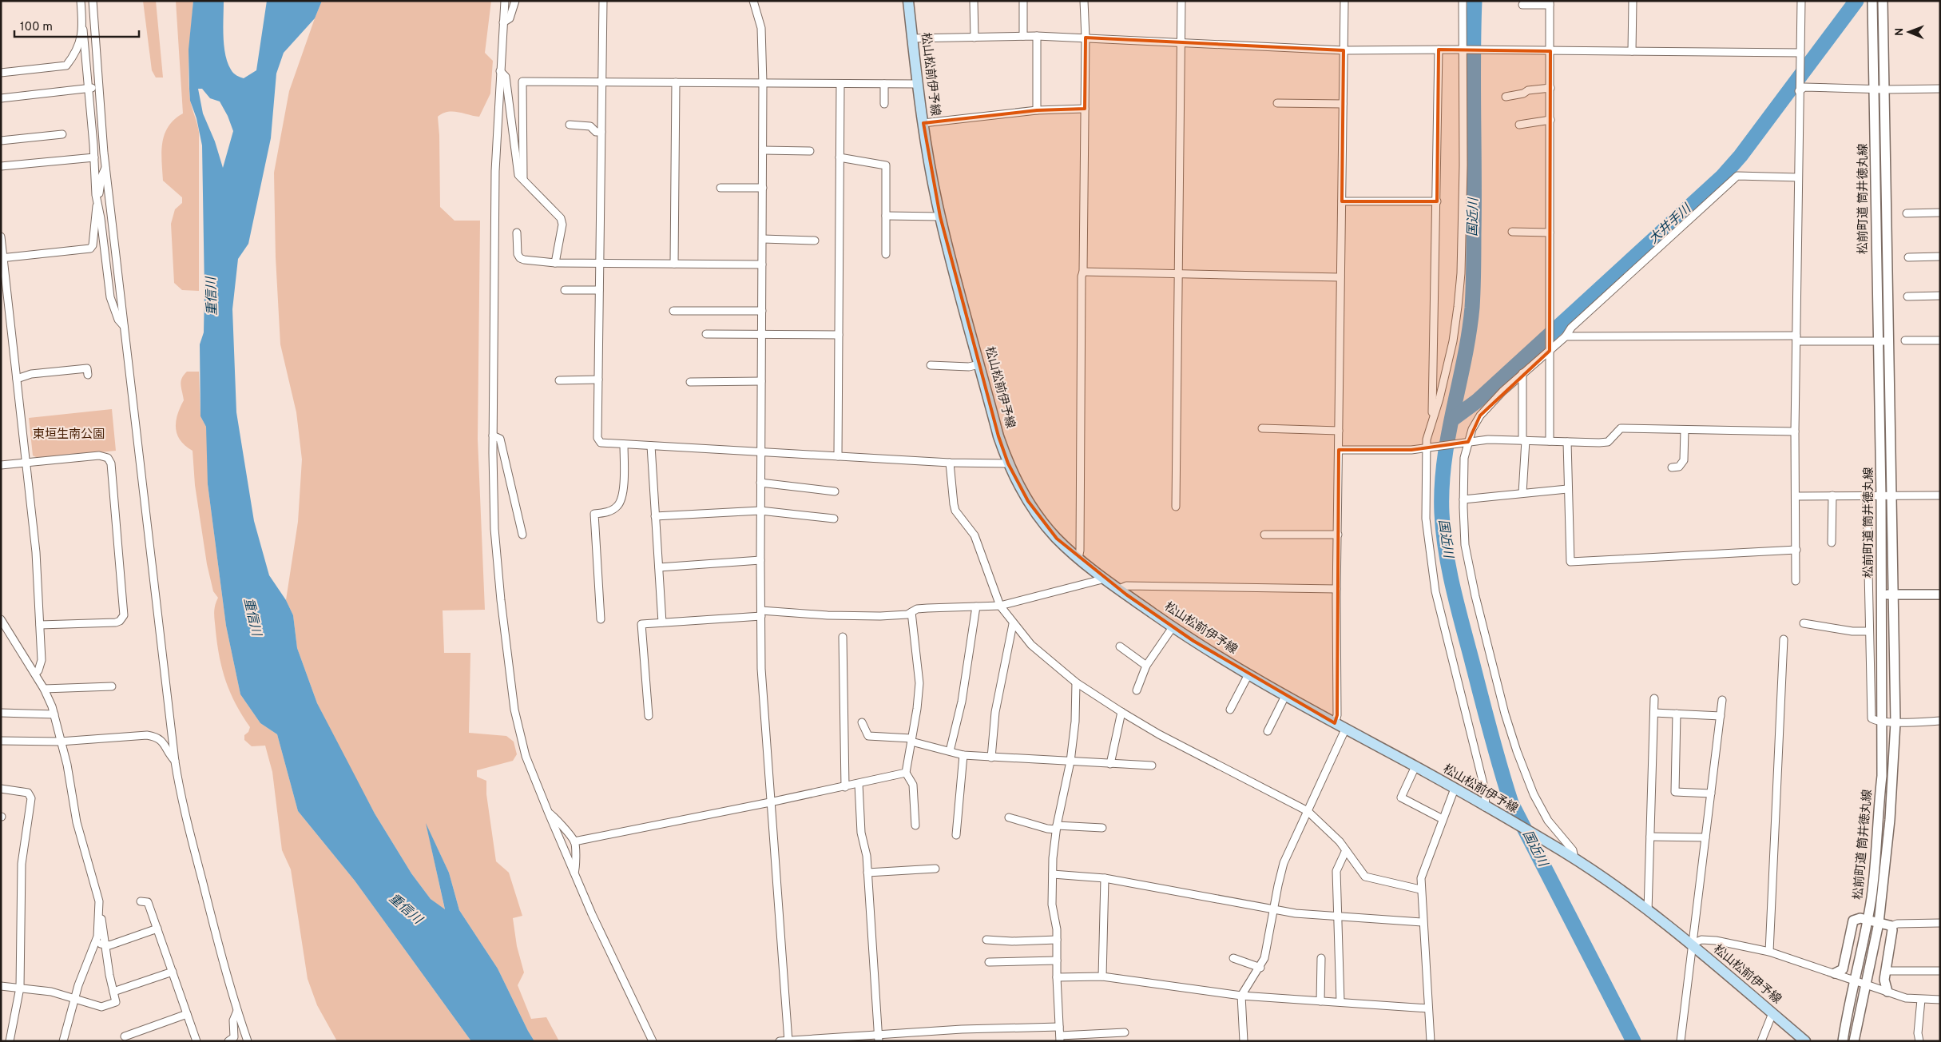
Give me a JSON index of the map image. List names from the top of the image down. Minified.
{"streets":{"main road":["松山松前伊予線"],"street":["松前町道 筒井徳丸線"]},"water":["国近川","大井手川","重信川"],"parks":["東垣生南公園"],"scale_bar":"100 m","north":"left"}
